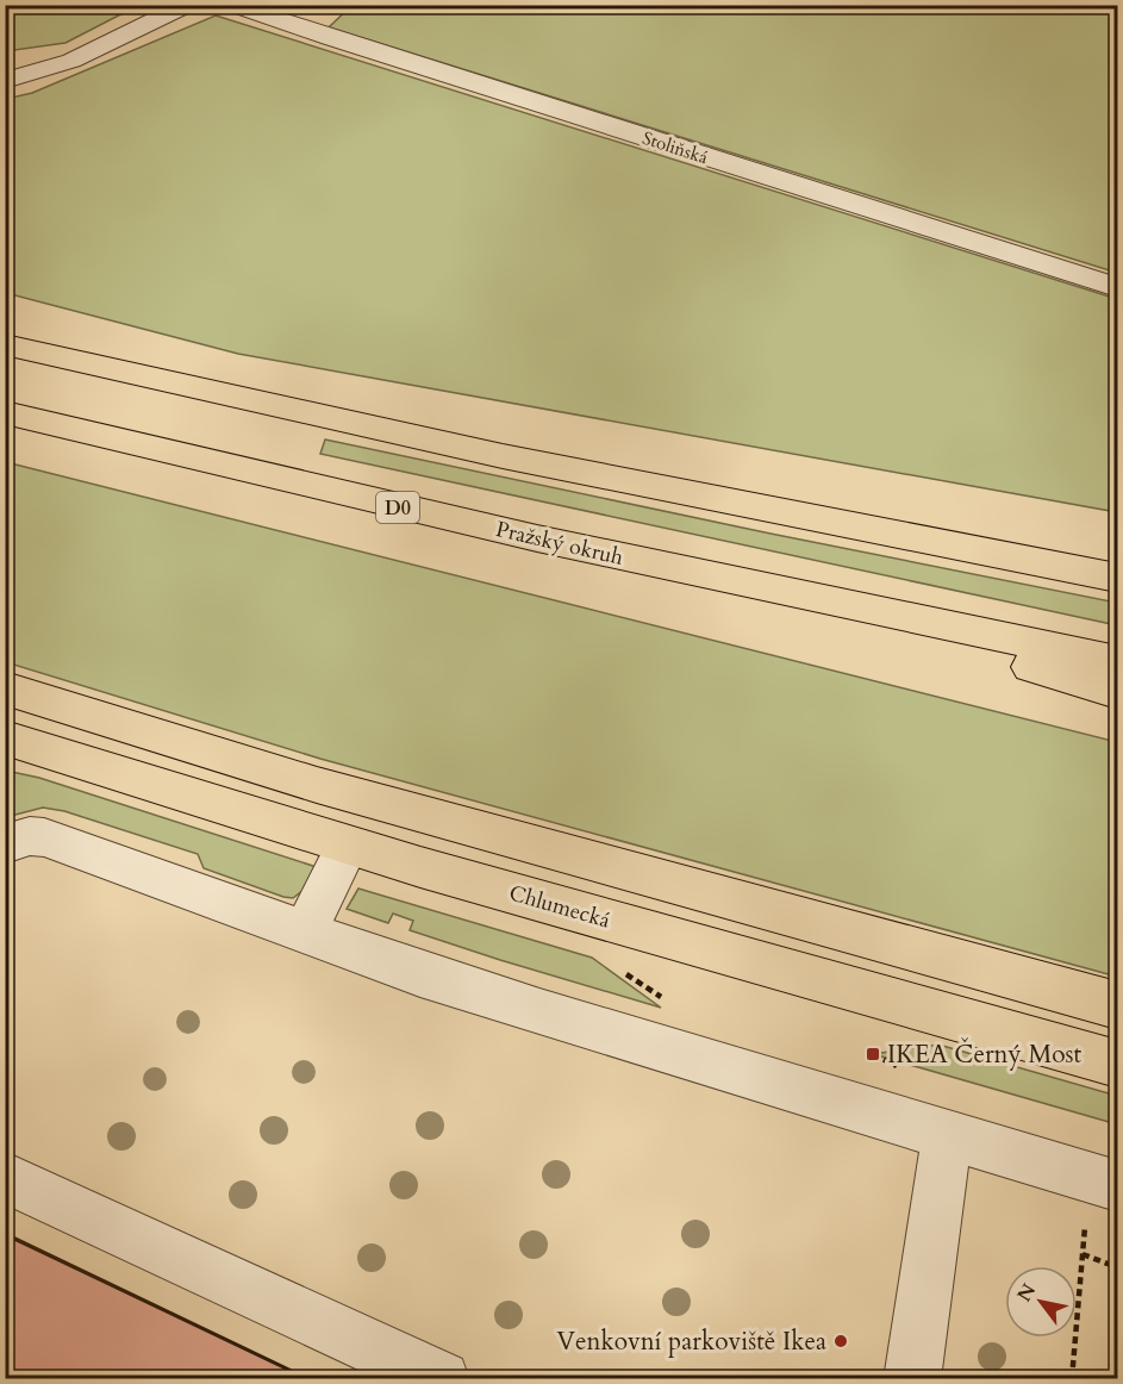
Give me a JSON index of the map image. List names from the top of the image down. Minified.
{"streets":{"main road":["D0","Pražský okruh","Chlumecká"],"street":["Stoliňská"]},"places":{"transit":["IKEA Černý Most"],"other":["Venkovní parkoviště Ikea"]},"north":"top left"}
